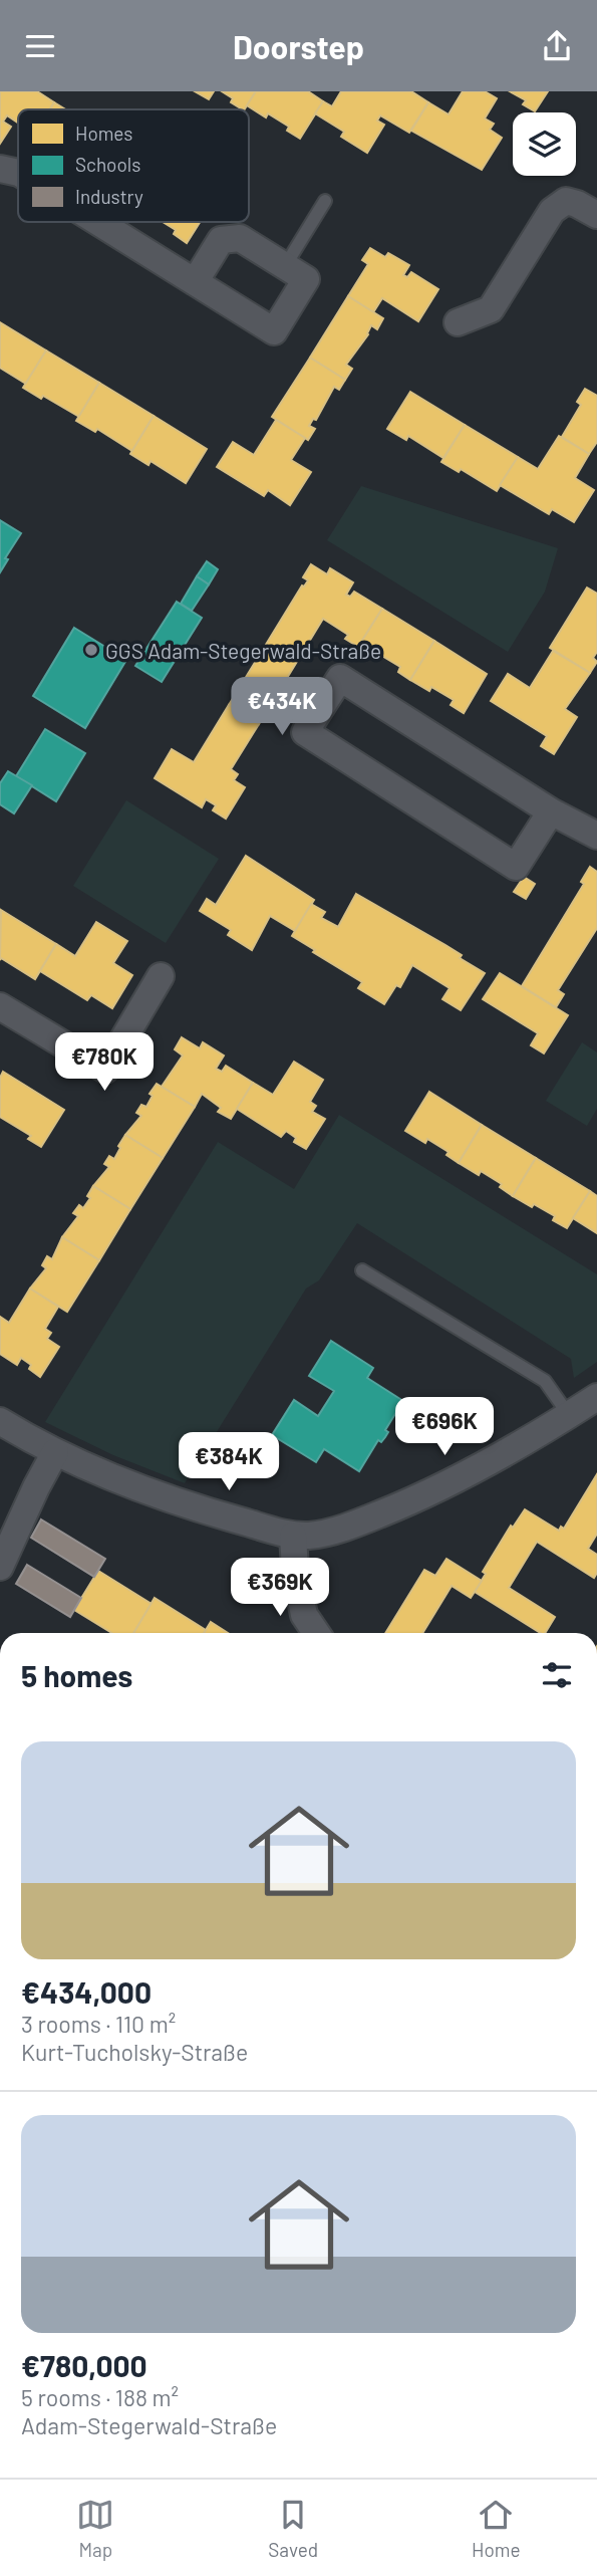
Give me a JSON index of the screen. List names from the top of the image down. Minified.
{"places":["GGS Adam-Stegerwald-Straße"],"legend":["Homes","Schools","Industry"],"page":{"header":"Doorstep","price":["€434K","€780K","€696K","€384K","€369K"],"heading":"5 homes","list":[{"name":"€434,000","note":"3 rooms · 110 m² · Kurt-Tucholsky-Straße"},{"name":"€780,000","note":"5 rooms · 188 m² · Adam-Stegerwald-Straße"}],"tabs":["Map","Saved","Home"]}}
